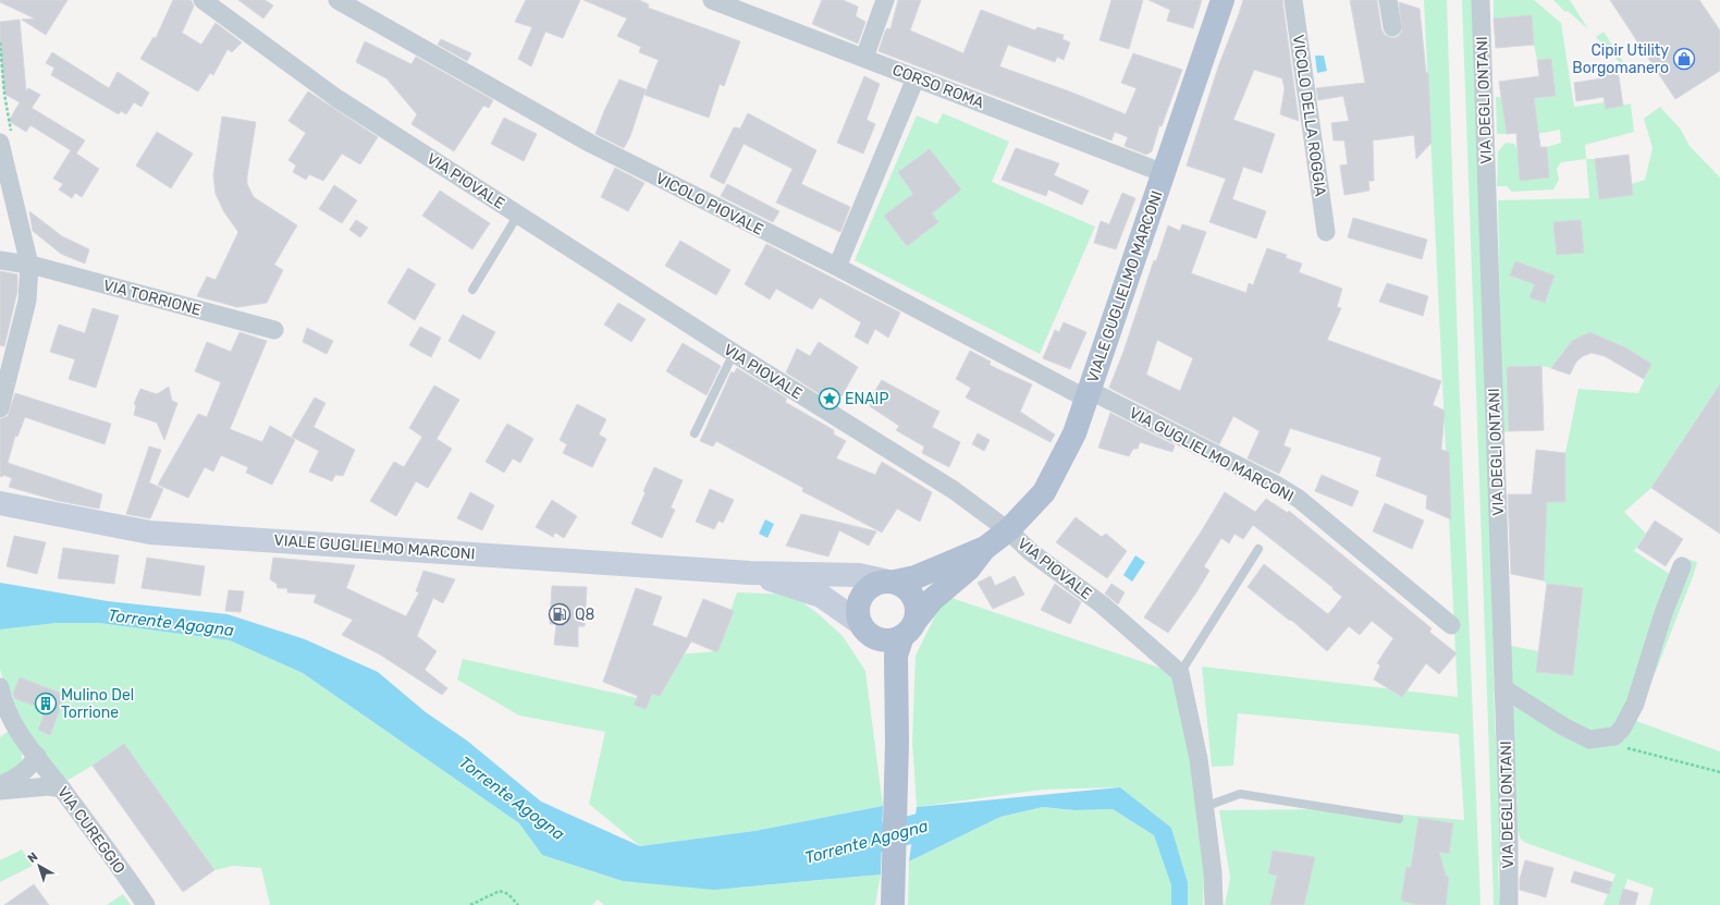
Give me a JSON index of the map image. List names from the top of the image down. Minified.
{"streets":{"main road":["VIALE GUGLIELMO MARCONI"],"street":["CORSO ROMA","VIA DEGLI ONTANI","VICOLO DELLA ROGGIA","VIA PIOVALE","VICOLO PIOVALE","VIA TORRIONE","VIA GUGLIELMO MARCONI","VIA CUREGGIO"]},"crossings":[["CORSO ROMA","VIALE GUGLIELMO MARCONI"],["VIA PIOVALE","VIALE GUGLIELMO MARCONI"],["VICOLO PIOVALE","VIALE GUGLIELMO MARCONI"],["VICOLO PIOVALE","VIA GUGLIELMO MARCONI"],["VIALE GUGLIELMO MARCONI","VIA GUGLIELMO MARCONI"]],"water":["Torrente Agogna"],"places":{"shop":["Cipir Utility Borgomanero"],"place":["ENAIP"],"fuel station":["Q8"],"building":["Mulino Del Torrione"]},"north":"top left"}
